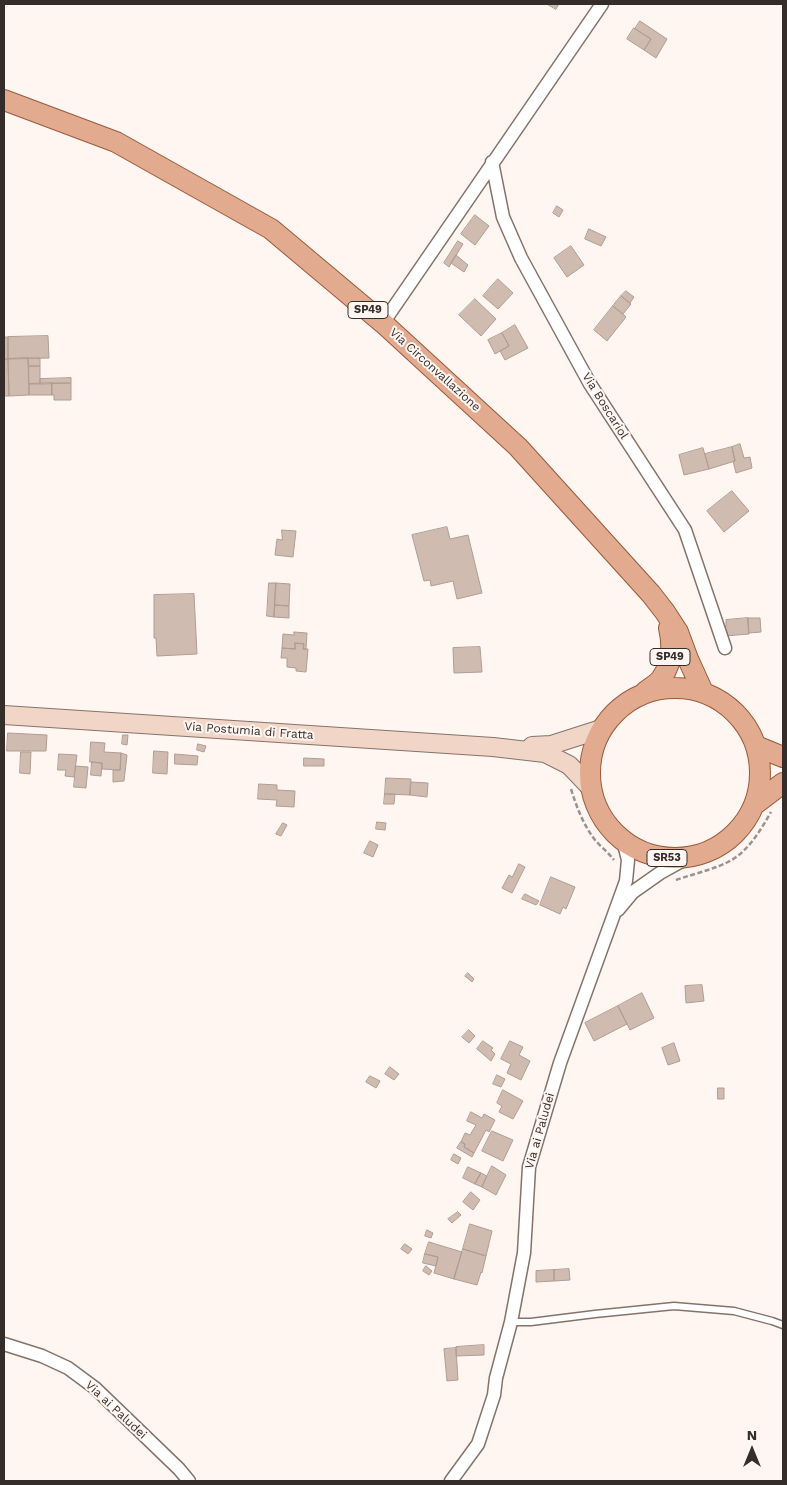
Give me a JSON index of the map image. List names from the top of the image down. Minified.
{"streets":{"main road":["SP49","Via Circonvallazione","Via Postumia di Fratta","SR53"],"street":["Via Boscariol","Via ai Paludei"]},"crossings":[["Via Circonvallazione","Via Postumia di Fratta"],["Via Circonvallazione","SR53"],["Via Circonvallazione","Via ai Paludei"],["Via Postumia di Fratta","SR53"],["Via Postumia di Fratta","Via ai Paludei"],["SR53","Via ai Paludei"]],"north":"top"}
